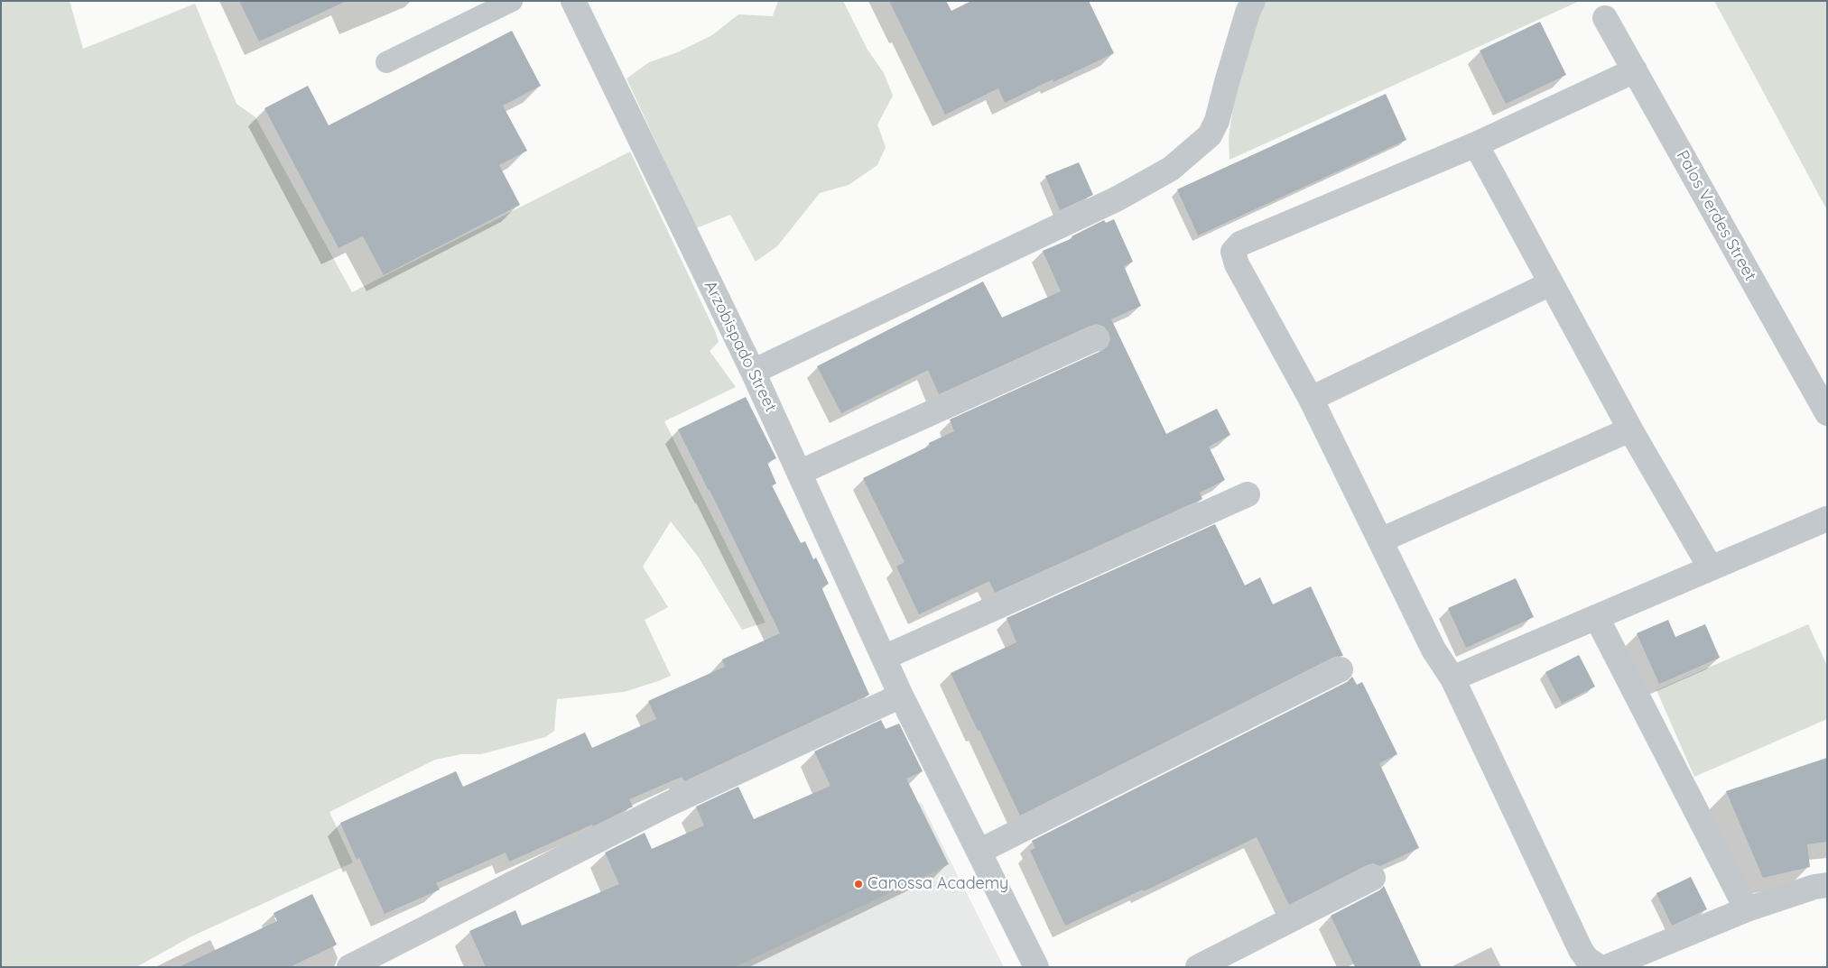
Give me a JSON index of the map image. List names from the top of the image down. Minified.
{"streets":{"street":["Palos Verdes Street","Arzobispado Street"]},"places":["Canossa Academy"]}
